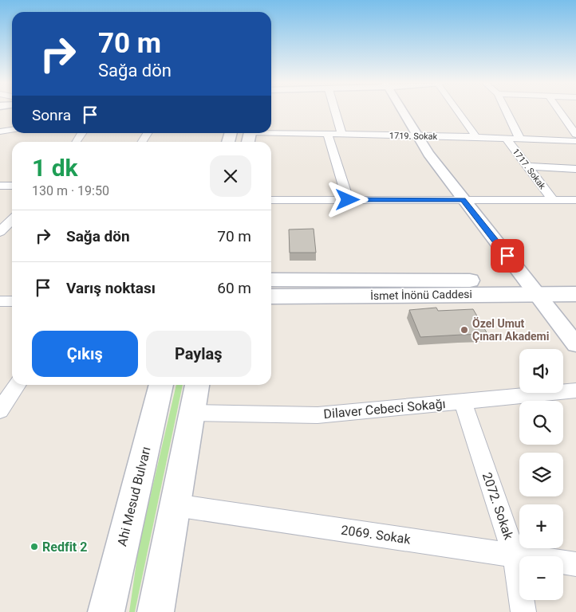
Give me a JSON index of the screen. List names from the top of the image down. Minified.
{"streets":{"main road":["İsmet İnönü Caddesi","Ahi Mesud Bulvarı"],"street":["1719. Sokak","1717. Sokak","Dilaver Cebeci Sokağı","2072. Sokak","2069. Sokak"]},"crossings":[["1719. Sokak","1717. Sokak"],["Dilaver Cebeci Sokağı","2072. Sokak"],["2072. Sokak","2069. Sokak"]],"places":["Özel Umut Çınarı Akademi","Redfit 2"],"page":{"turn":["70 m","Sağa dön"],"then":"Sonra","heading":["1 dk","130 m · 19:50"],"list":[{"name":"Sağa dön","value":"70 m"},{"name":"Varış noktası","value":"60 m"}],"buttons":["Çıkış","Paylaş"],"map_buttons":["+","−"]}}
